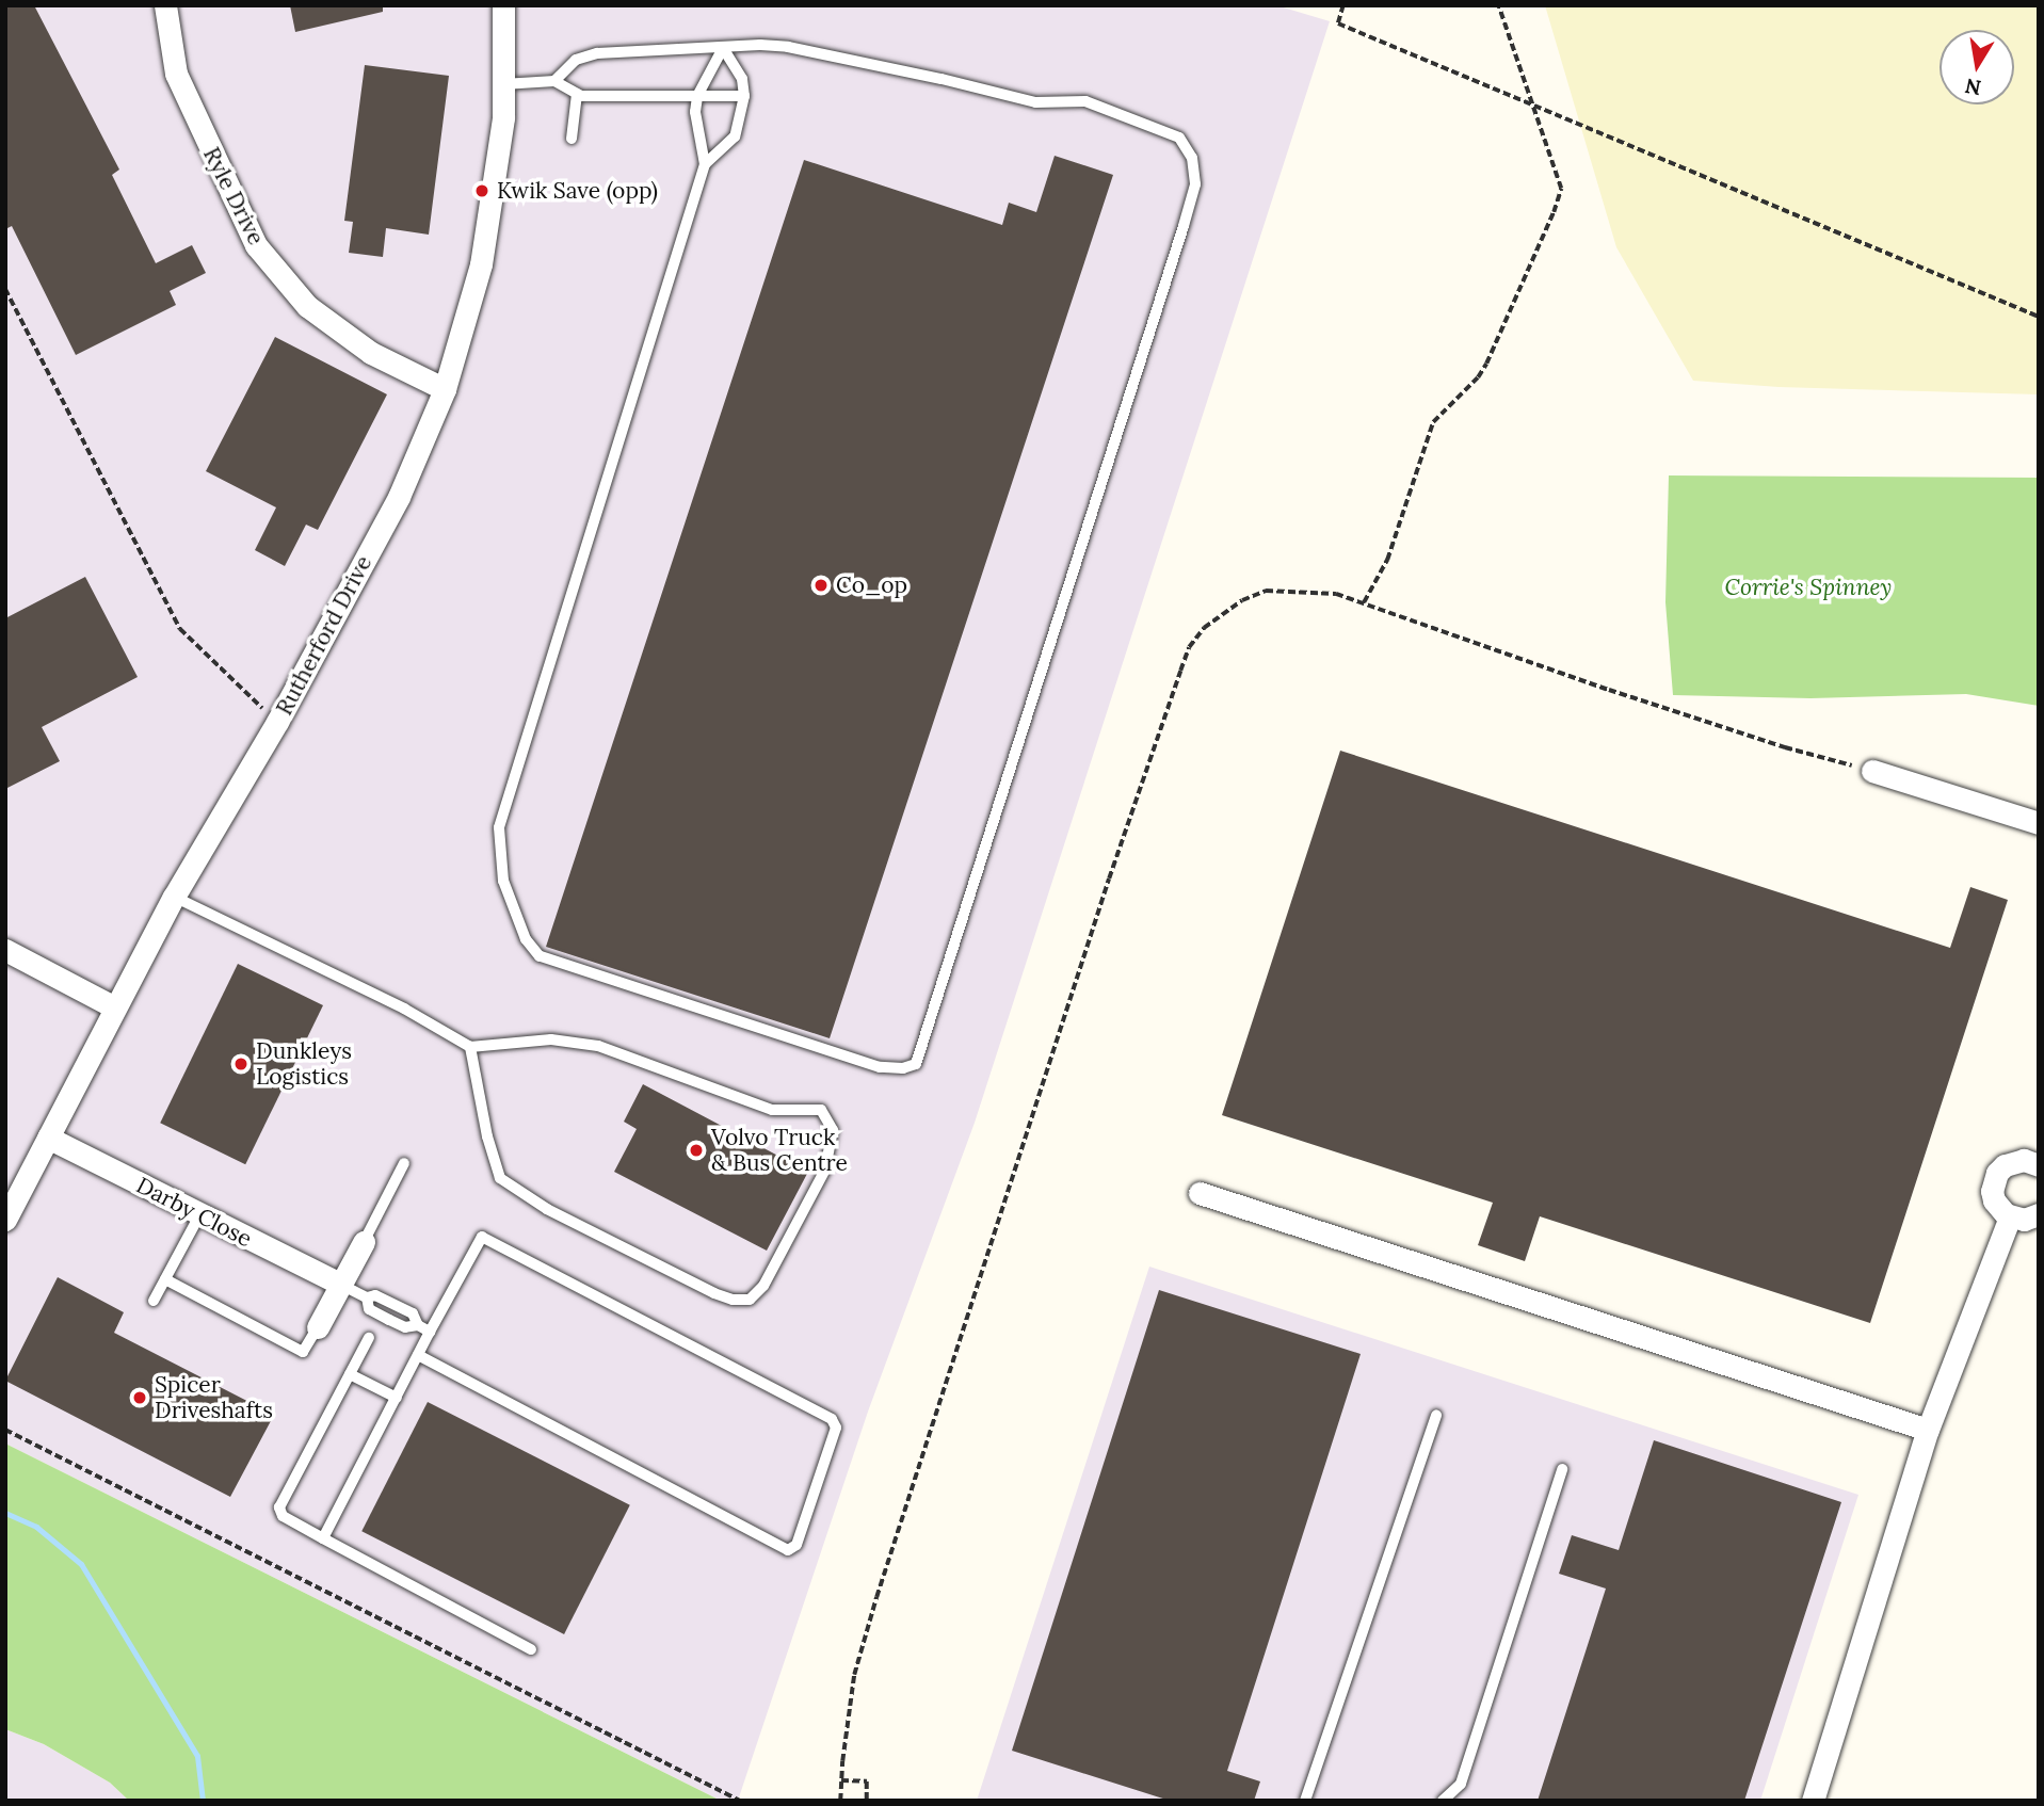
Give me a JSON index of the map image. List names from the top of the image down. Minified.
{"streets":{"street":["Ryle Drive","Rutherford Drive","Darby Close"]},"crossings":[["Ryle Drive","Rutherford Drive"],["Rutherford Drive","Darby Close"]],"parks":["Corrie's Spinney"],"places":["Kwik Save (opp)","Co_op","Dunkleys Logistics","Volvo Truck & Bus Centre","Spicer Driveshafts"],"north":"bottom"}
